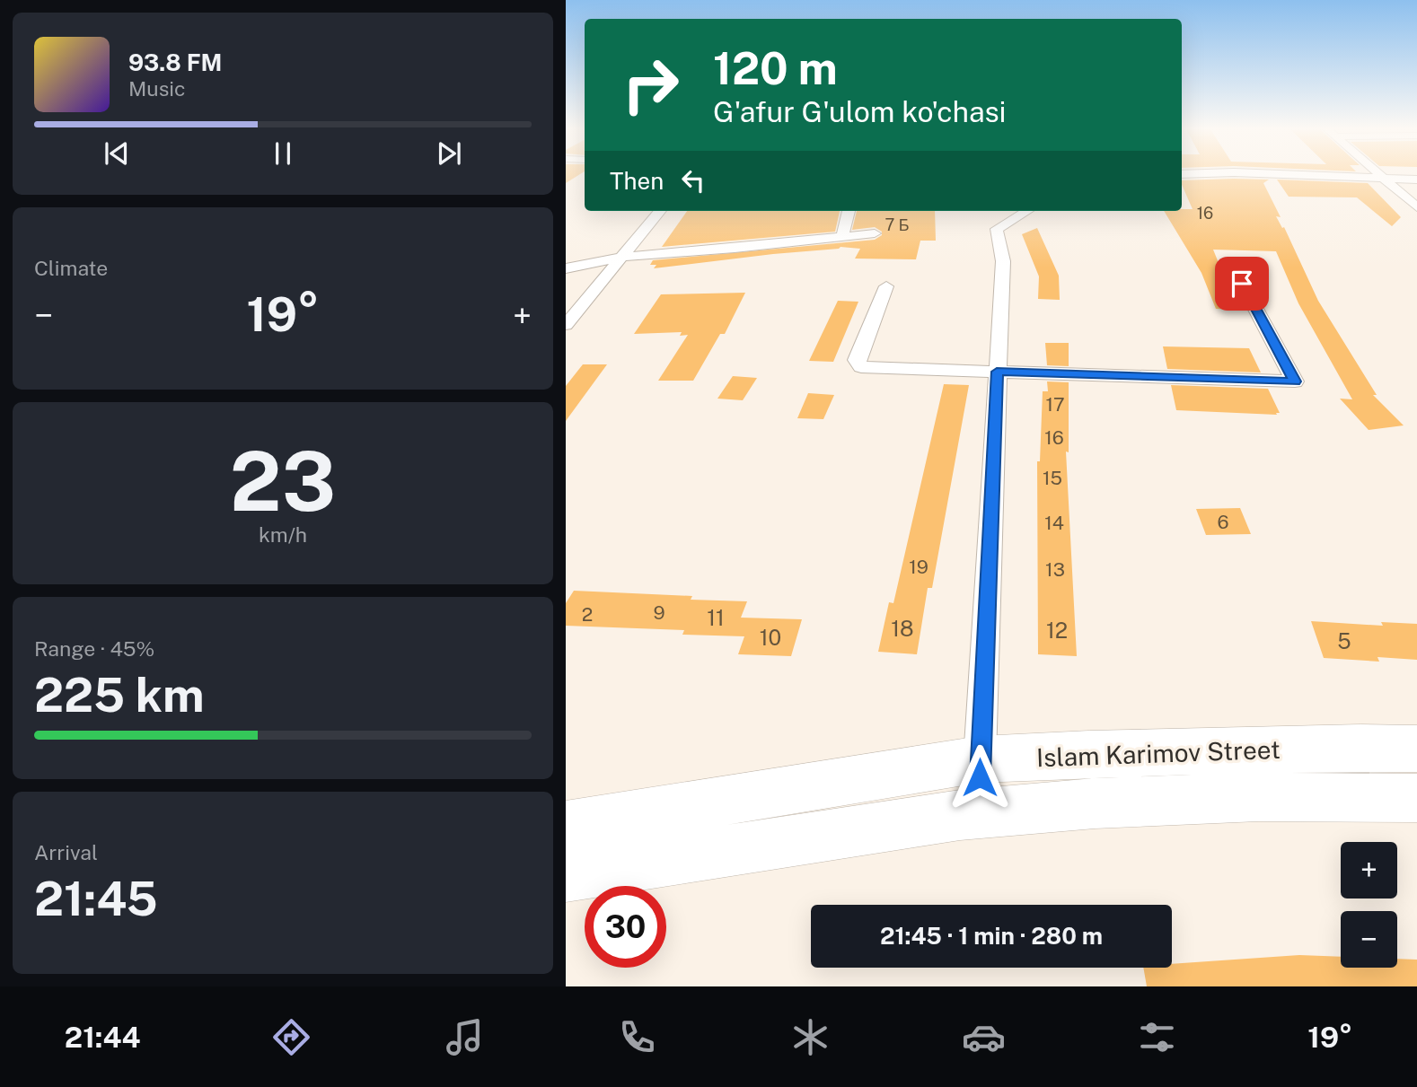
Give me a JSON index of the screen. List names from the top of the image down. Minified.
{"streets":{"main road":["Islam Karimov Street"]},"house_numbers":["16","7 Б","17","16","15","6","14","19","13","9","2","11","18","12","10","5"],"page":{"turn":["120 m","G'afur G'ulom ko'chasi"],"song":["93.8 FM","Music"],"then":"Then","tile":["Climate",["23","km/h"],["Range · 45%","225 km"],["Arrival","21:45"]],"heat":["−","19°","+"],"map_buttons":["+","−"],"limit":"30","trip":"21:45 · 1 min · 280 m","tabs":["21:44","19°"]}}
